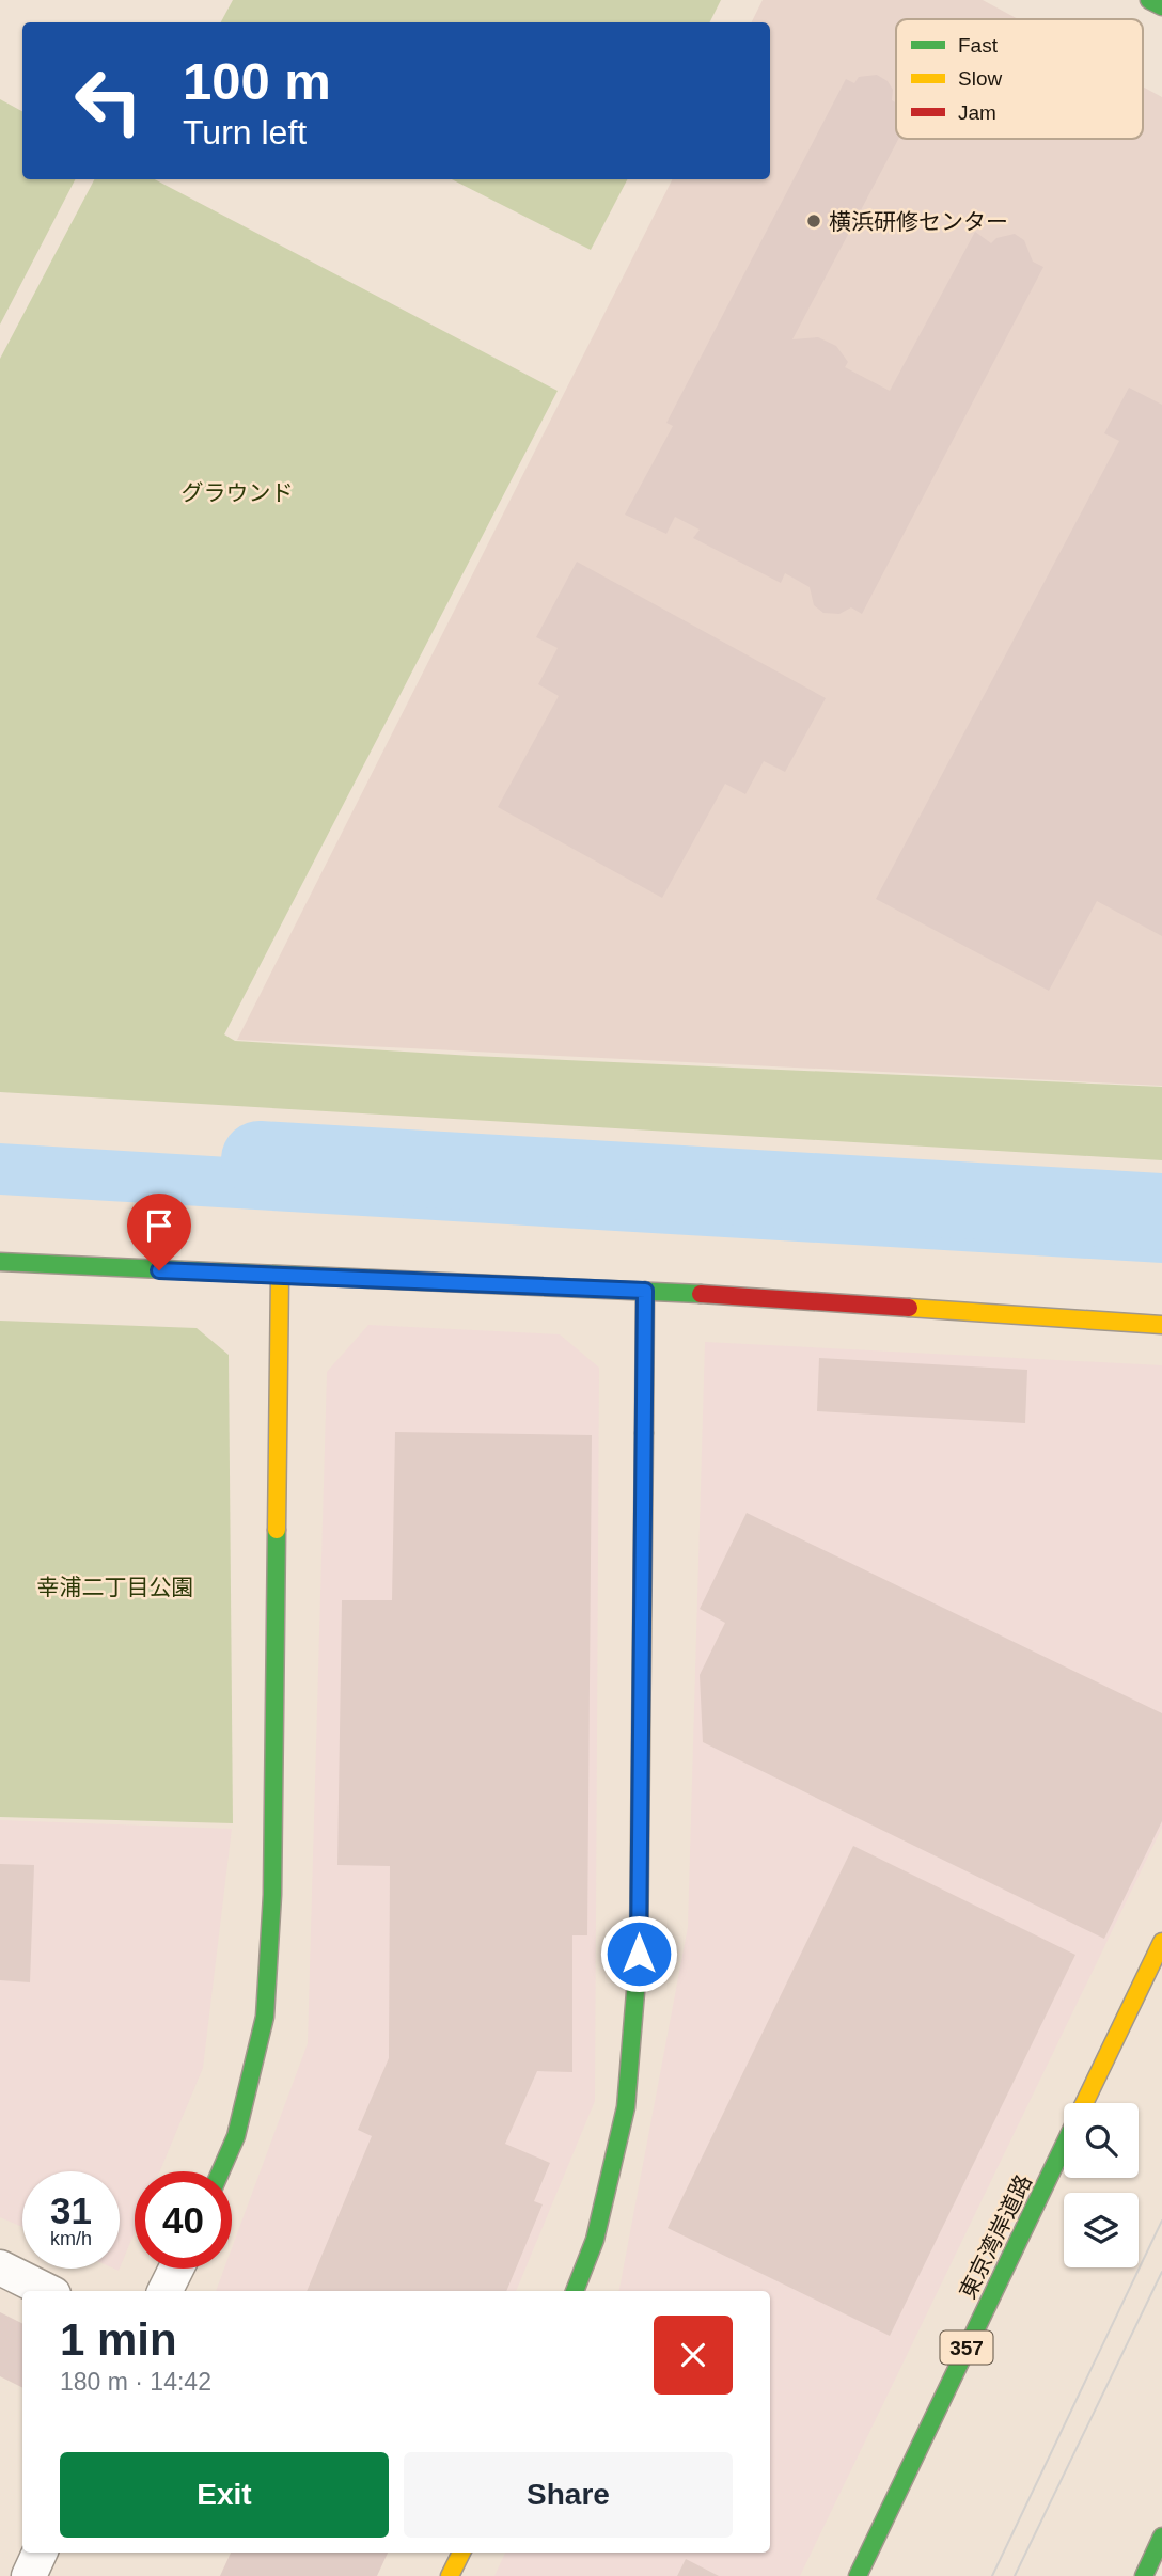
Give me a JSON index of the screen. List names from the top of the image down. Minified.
{"streets":{"main road":["東京湾岸道路","357"]},"crossings":[["東京湾岸道路","357"]],"parks":["グラウンド","幸浦二丁目公園"],"places":["横浜研修センター"],"legend":["Fast","Slow","Jam"],"page":{"turn":["100 m","Turn left"],"speed":"31 km/h","limit":"40","heading":["1 min","180 m · 14:42"],"buttons":["Exit","Share"]}}
